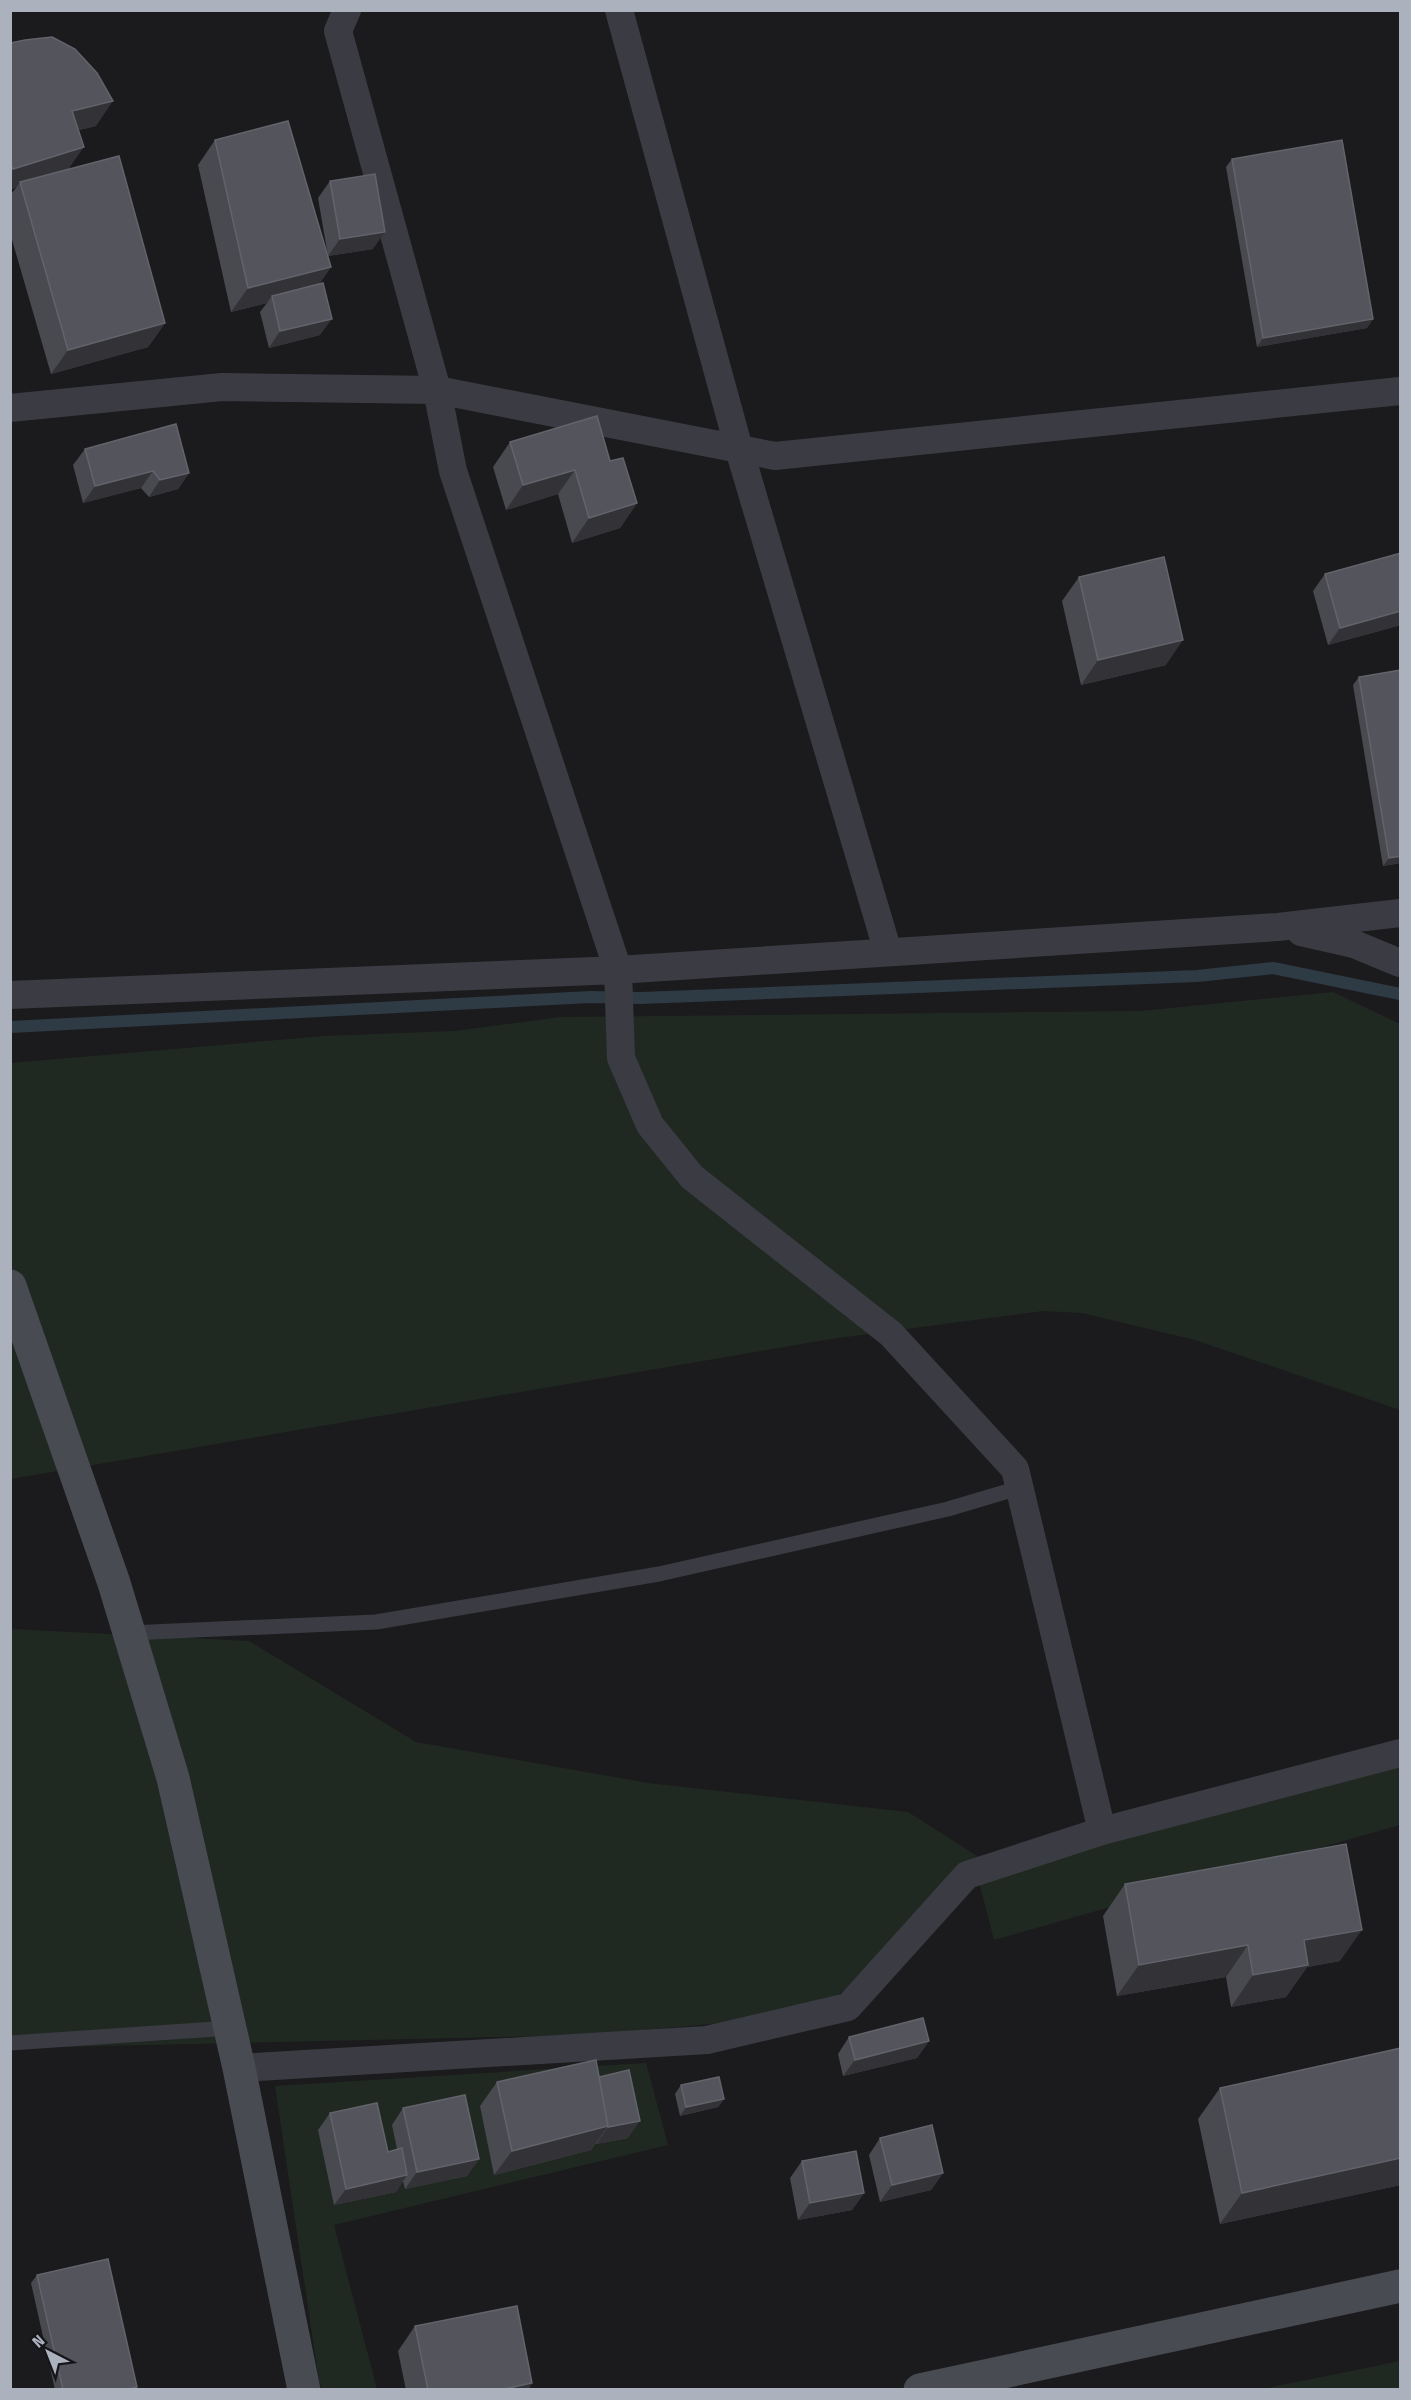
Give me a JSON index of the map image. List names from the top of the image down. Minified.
{"north":"top left"}
